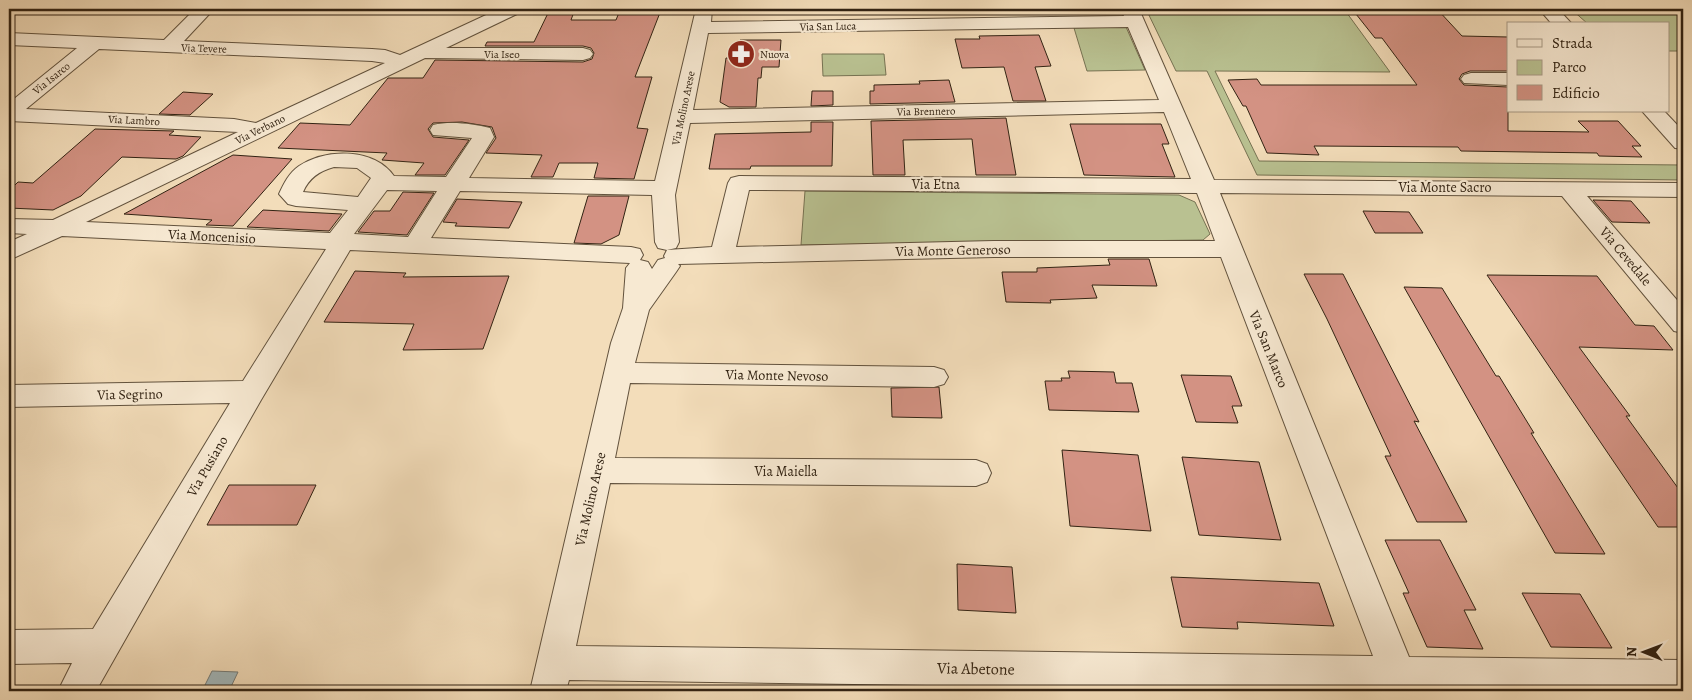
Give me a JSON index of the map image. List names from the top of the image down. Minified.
{"streets":{"street":["Via San Luca","Via Tevere","Via Iseo","Via Isarco","Via Molino Arese","Via Brennero","Via Lambro","Via Verbano","Via Etna","Via Monte Sacro","Via Moncenisio","Via Monte Generoso","Via Cevedale","Via San Marco","Via Monte Nevoso","Via Segrino","Via Pusiano","Via Maiella","Via Abetone"]},"crossings":[["Via San Luca","Via Molino Arese"],["Via San Luca","Via San Marco"],["Via Tevere","Via Iseo"],["Via Tevere","Via Isarco"],["Via Tevere","Via Verbano"],["Via Iseo","Via Verbano"],["Via Isarco","Via Lambro"],["Via Molino Arese","Via Brennero"],["Via Molino Arese","Via Moncenisio"],["Via Molino Arese","Via Monte Generoso"],["Via Molino Arese","Via Monte Nevoso"],["Via Molino Arese","Via Maiella"],["Via Molino Arese","Via Abetone"],["Via Brennero","Via San Marco"],["Via Lambro","Via Verbano"],["Via Verbano","Via Moncenisio"],["Via Etna","Via Monte Sacro"],["Via Etna","Via Monte Generoso"],["Via Etna","Via San Marco"],["Via Monte Sacro","Via Cevedale"],["Via Monte Sacro","Via San Marco"],["Via Moncenisio","Via Monte Generoso"],["Via Moncenisio","Via Pusiano"],["Via Monte Generoso","Via San Marco"],["Via San Marco","Via Abetone"],["Via Segrino","Via Pusiano"]],"places":{"pharmacy":["Nuova"]},"legend":["Strada","Parco","Edificio"],"north":"left"}
